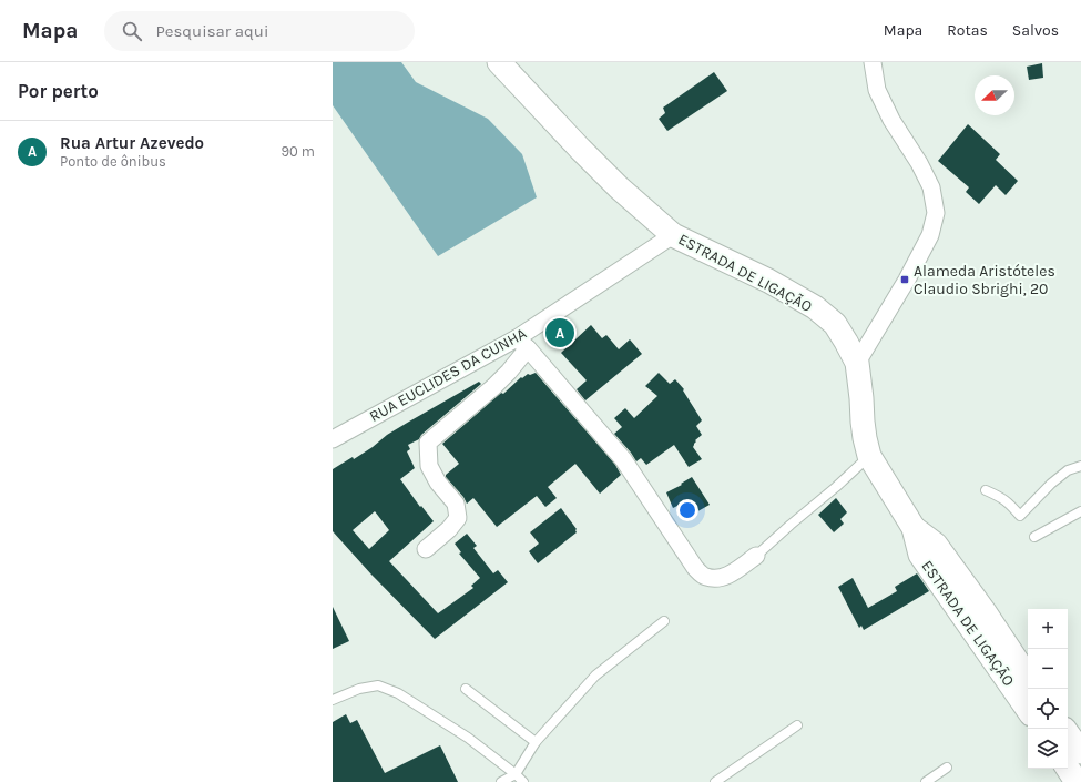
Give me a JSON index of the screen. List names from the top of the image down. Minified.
{"streets":{"main road":["ESTRADA DE LIGAÇÃO"],"street":["RUA EUCLIDES DA CUNHA"]},"crossings":[["ESTRADA DE LIGAÇÃO","RUA EUCLIDES DA CUNHA"]],"places":{"transit":["Alameda Aristóteles Claudio Sbrighi, 20"]},"north":"left","page":{"header":"Mapa","search":"Pesquisar aqui","nav":["Mapa","Rotas","Salvos"],"heading":"Por perto","list":[{"mark":"A","name":"Rua Artur Azevedo","note":"Ponto de ônibus","value":"90 m"}],"pins":"A","map_buttons":["+","−"]}}
